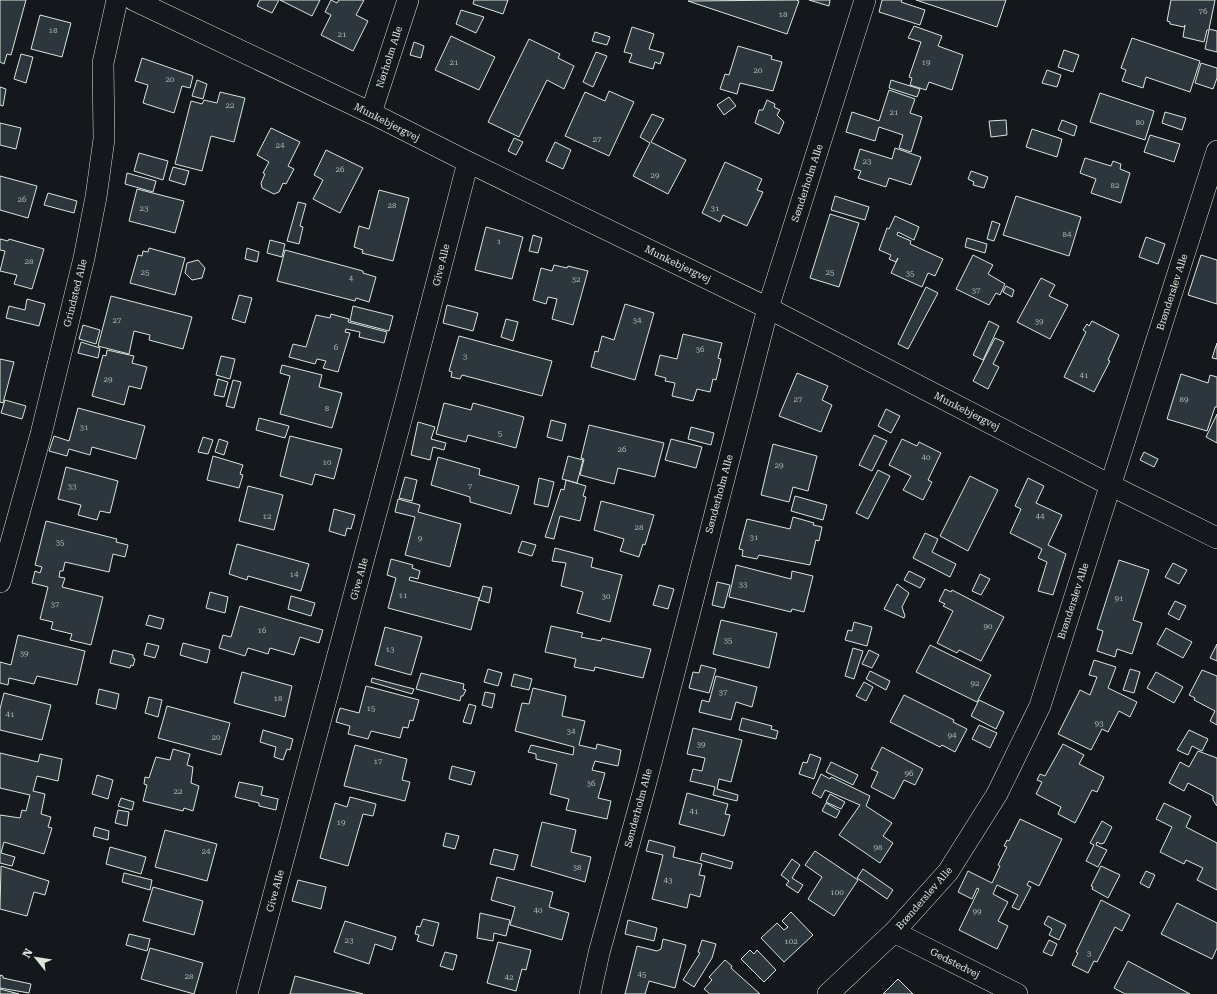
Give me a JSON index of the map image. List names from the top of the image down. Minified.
{"streets":{"street":["Nørholm Alle","Munkebjergvej","Sønderholm Alle","Give Alle","Brønderslev Alle","Grindsted Alle","Gedstedvej"]},"crossings":[["Nørholm Alle","Munkebjergvej"],["Munkebjergvej","Sønderholm Alle"],["Munkebjergvej","Give Alle"],["Munkebjergvej","Brønderslev Alle"],["Brønderslev Alle","Gedstedvej"]],"house_numbers":["76","18","18","21","21","19","20","20","22","21","80","27","24","23","26","29","82","26","28","23","31","84","1","28","25","25","35","4","32","37","27","34","39","6","36","3","41","29","27","89","8","31","5","26","40","10","29","33","7","12","44","28","31","9","35","14","33","11","30","91","37","90","16","35","13","39","92","37","18","15","41","93","34","94","20","39","17","96","36","22","41","19","98","24","38","43","100","40","99","23","102","3","45","28","42"],"north":"top left"}
